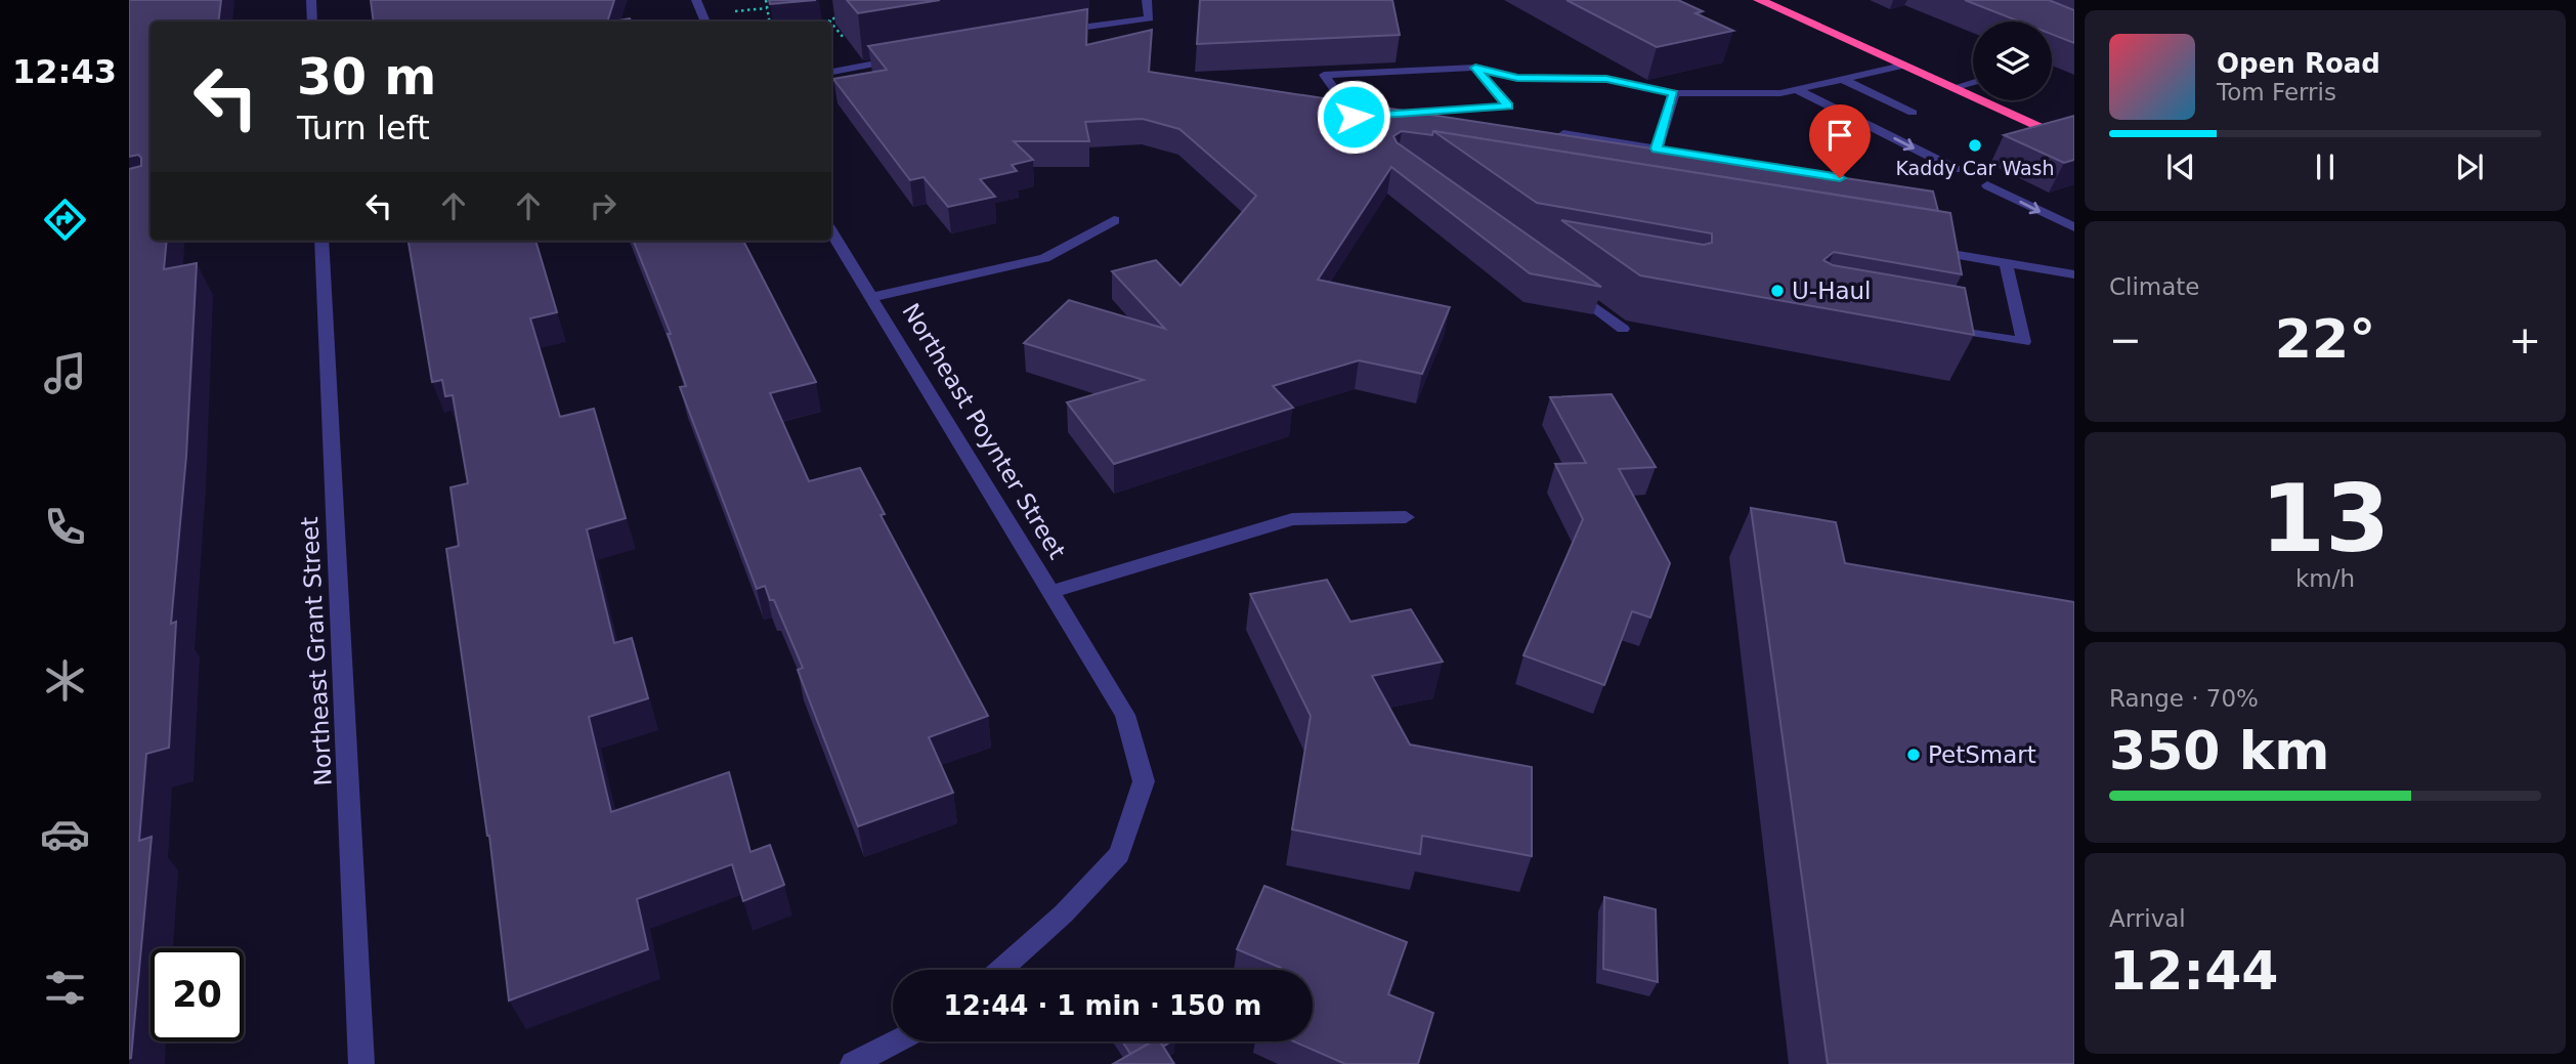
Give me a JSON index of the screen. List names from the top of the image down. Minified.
{"streets":{"street":["Northeast Poynter Street","Northeast Grant Street"]},"places":["Kaddy Car Wash","U-Haul","PetSmart"],"page":{"tabs":"12:43","turn":["30 m","Turn left"],"song":["Open Road","Tom Ferris"],"tile":["Climate",["13","km/h"],["Range · 70%","350 km"],["Arrival","12:44"]],"heat":["−","22°","+"],"limit":"20","trip":"12:44 · 1 min · 150 m"}}
